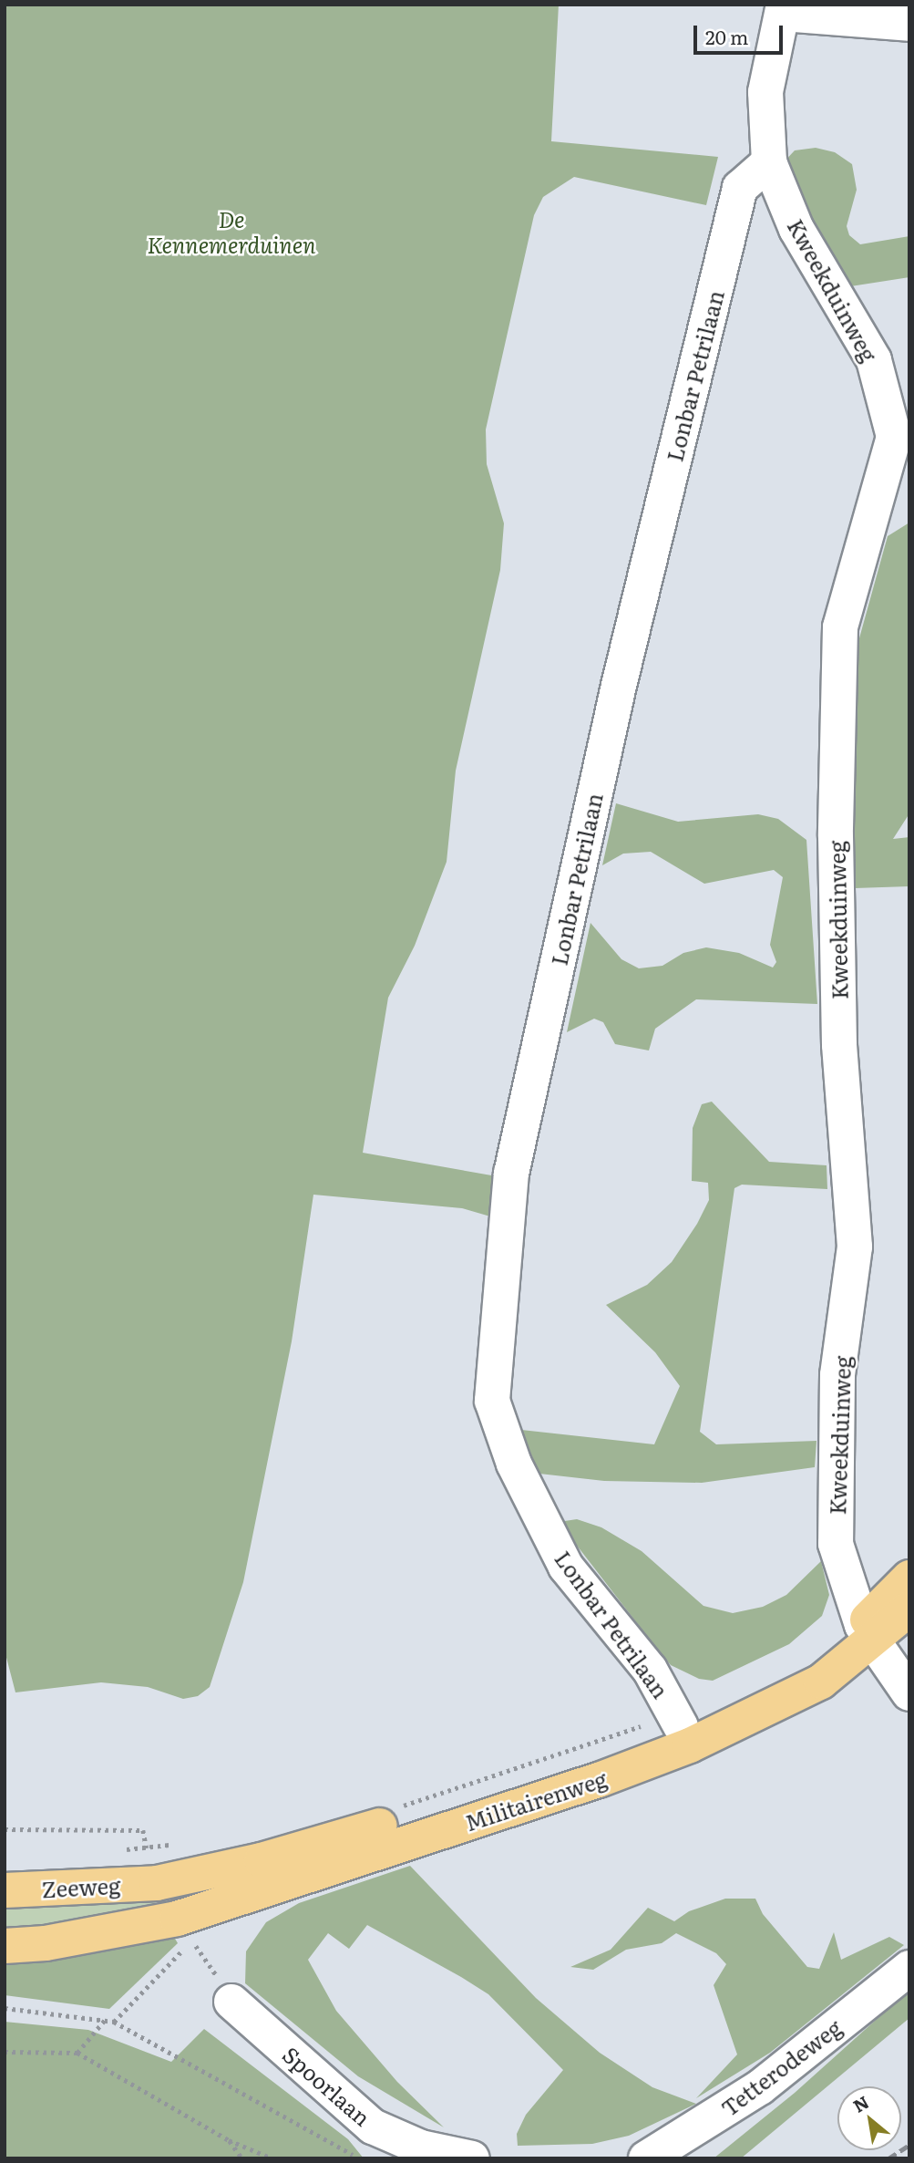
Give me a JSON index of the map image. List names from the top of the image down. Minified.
{"streets":{"main road":["Militairenweg","Zeeweg"],"street":["Kweekduinweg","Lonbar Petrilaan","Tetterodeweg","Spoorlaan"]},"crossings":[["Kweekduinweg","Lonbar Petrilaan"],["Kweekduinweg","Militairenweg"],["Lonbar Petrilaan","Militairenweg"],["Militairenweg","Zeeweg"]],"parks":["De Kennemerduinen"],"scale_bar":"20 m","north":"top left"}
